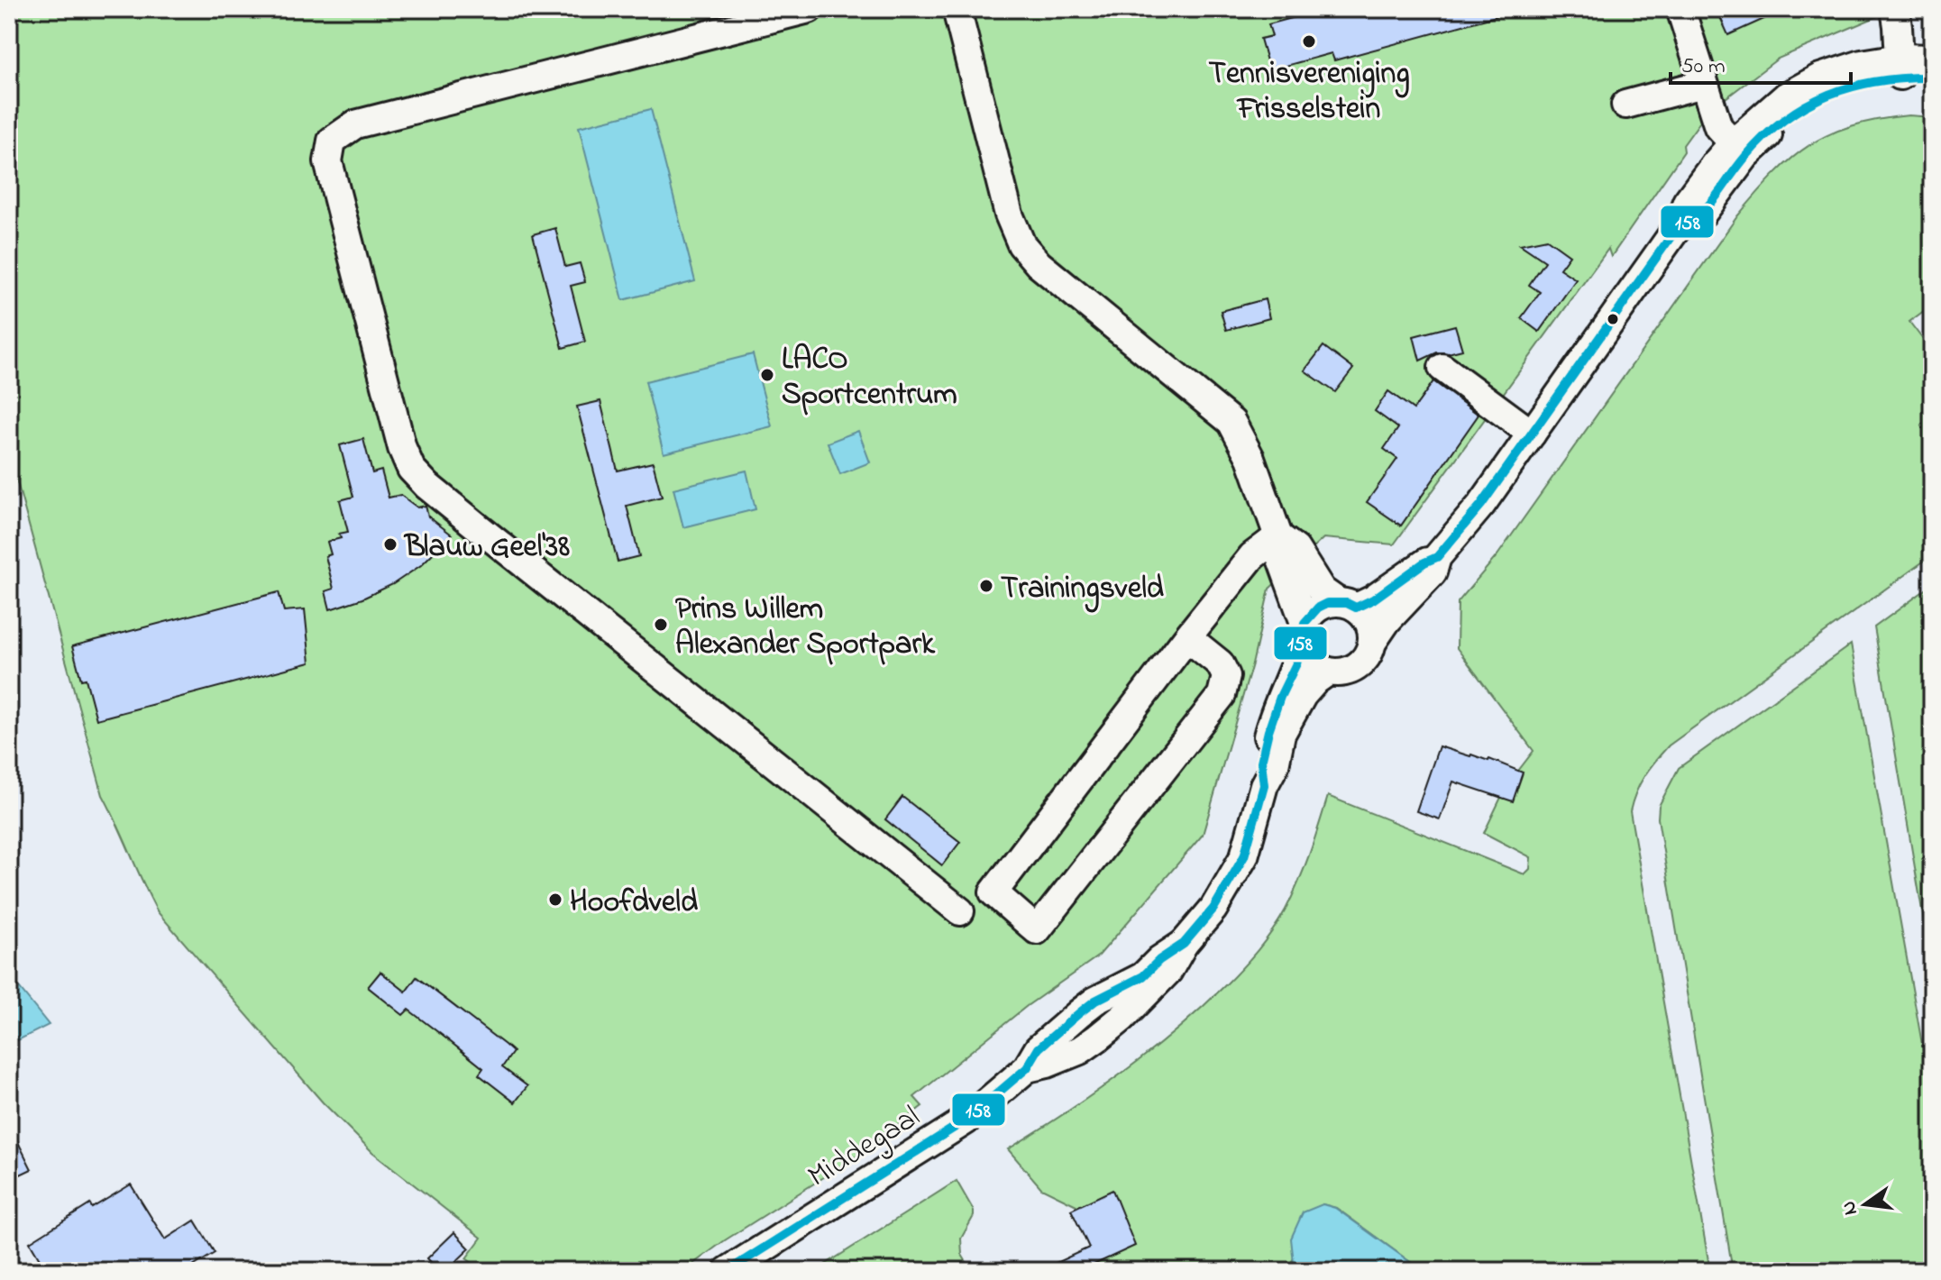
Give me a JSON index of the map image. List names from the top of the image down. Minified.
{"streets":{"street":["Middegaal"]},"places":["Tennisvereniging Frisselstein","LACO Sportcentrum","Blauw Geel'38","Trainingsveld","Prins Willem Alexander Sportpark","Hoofdveld"],"lines":["transit line 158"],"scale_bar":"50 m","north":"left"}
